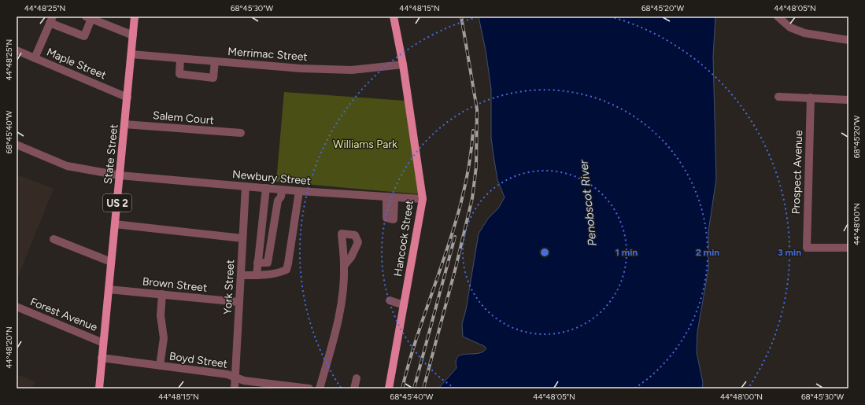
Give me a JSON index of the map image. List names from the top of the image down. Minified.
{"streets":{"main road":["State Street","US 2","Hancock Street"],"street":["Merrimac Street","Maple Street","Salem Court","Prospect Avenue","Newbury Street","Brown Street","York Street","Forest Avenue","Boyd Street"]},"crossings":[["Merrimac Street","State Street"],["Merrimac Street","Hancock Street"],["Maple Street","State Street"],["Salem Court","State Street"],["State Street","Newbury Street"],["State Street","Brown Street"],["State Street","Forest Avenue"],["State Street","Boyd Street"],["Newbury Street","Hancock Street"],["Newbury Street","York Street"],["Brown Street","York Street"],["York Street","Boyd Street"]],"water":["Penobscot River"],"parks":["Williams Park"],"coordinates":["44°48'25\"N","68°45'30\"W","44°48'15\"N","68°45'20\"W","44°48'05\"N","68°45'40\"W","44°48'00\"N","44°48'20\"N"],"rings":["1 min","2 min","3 min"]}
